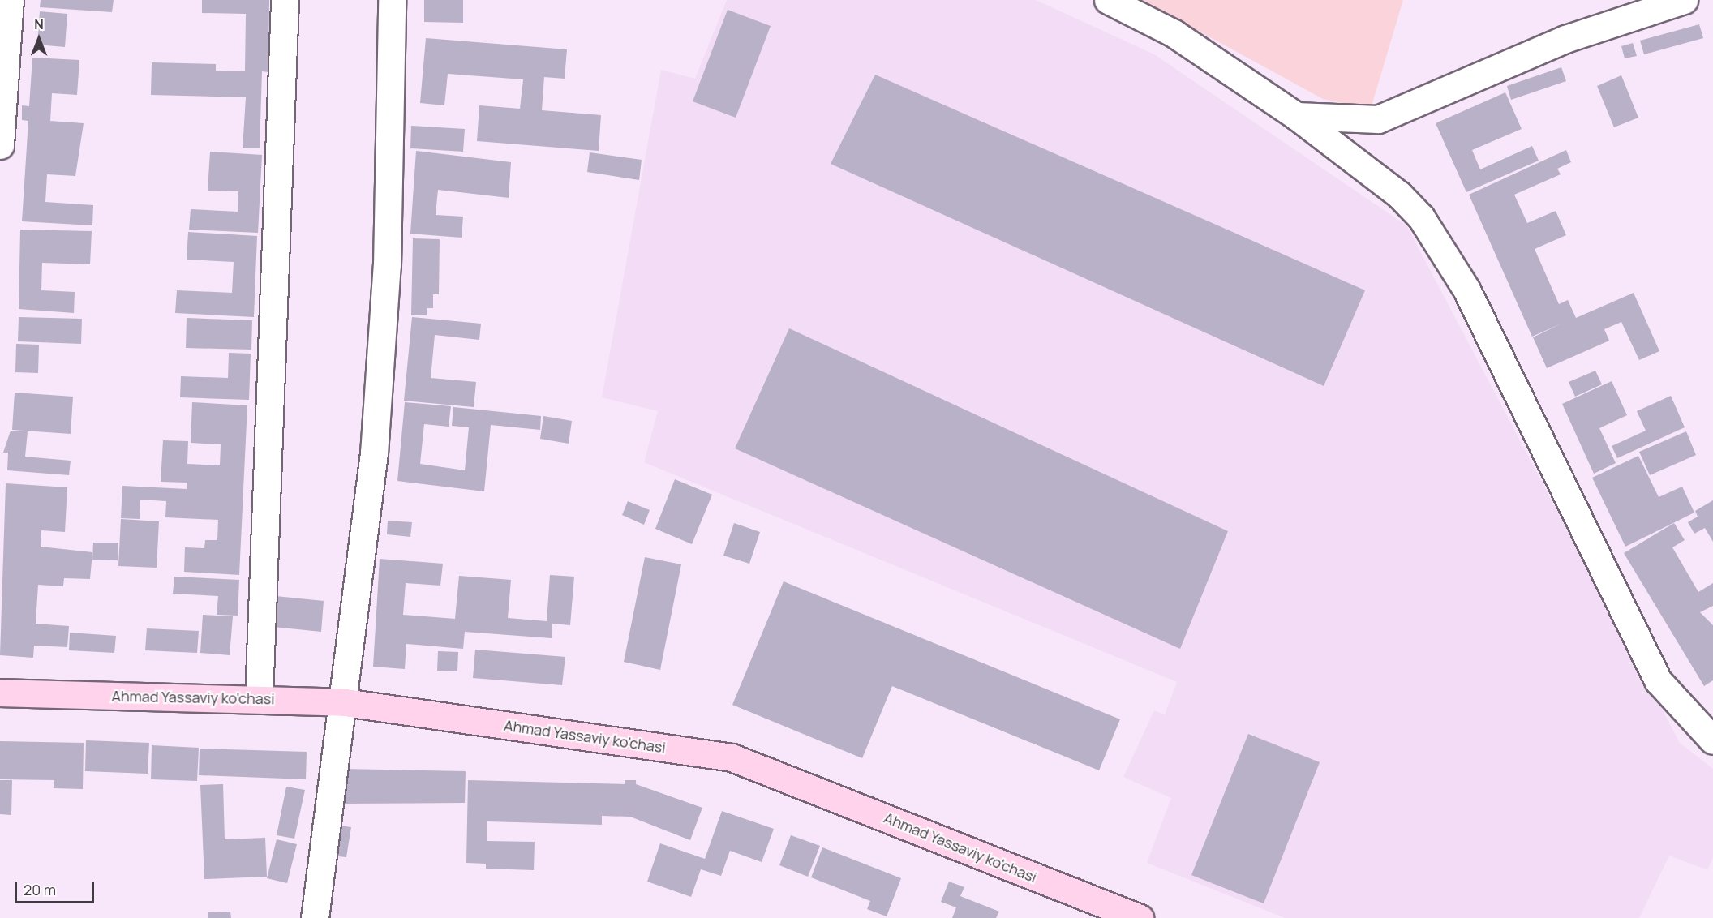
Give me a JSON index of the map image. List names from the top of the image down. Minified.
{"streets":{"main road":["Ahmad Yassaviy ko'chasi"]},"scale_bar":"20 m","north":"top"}
